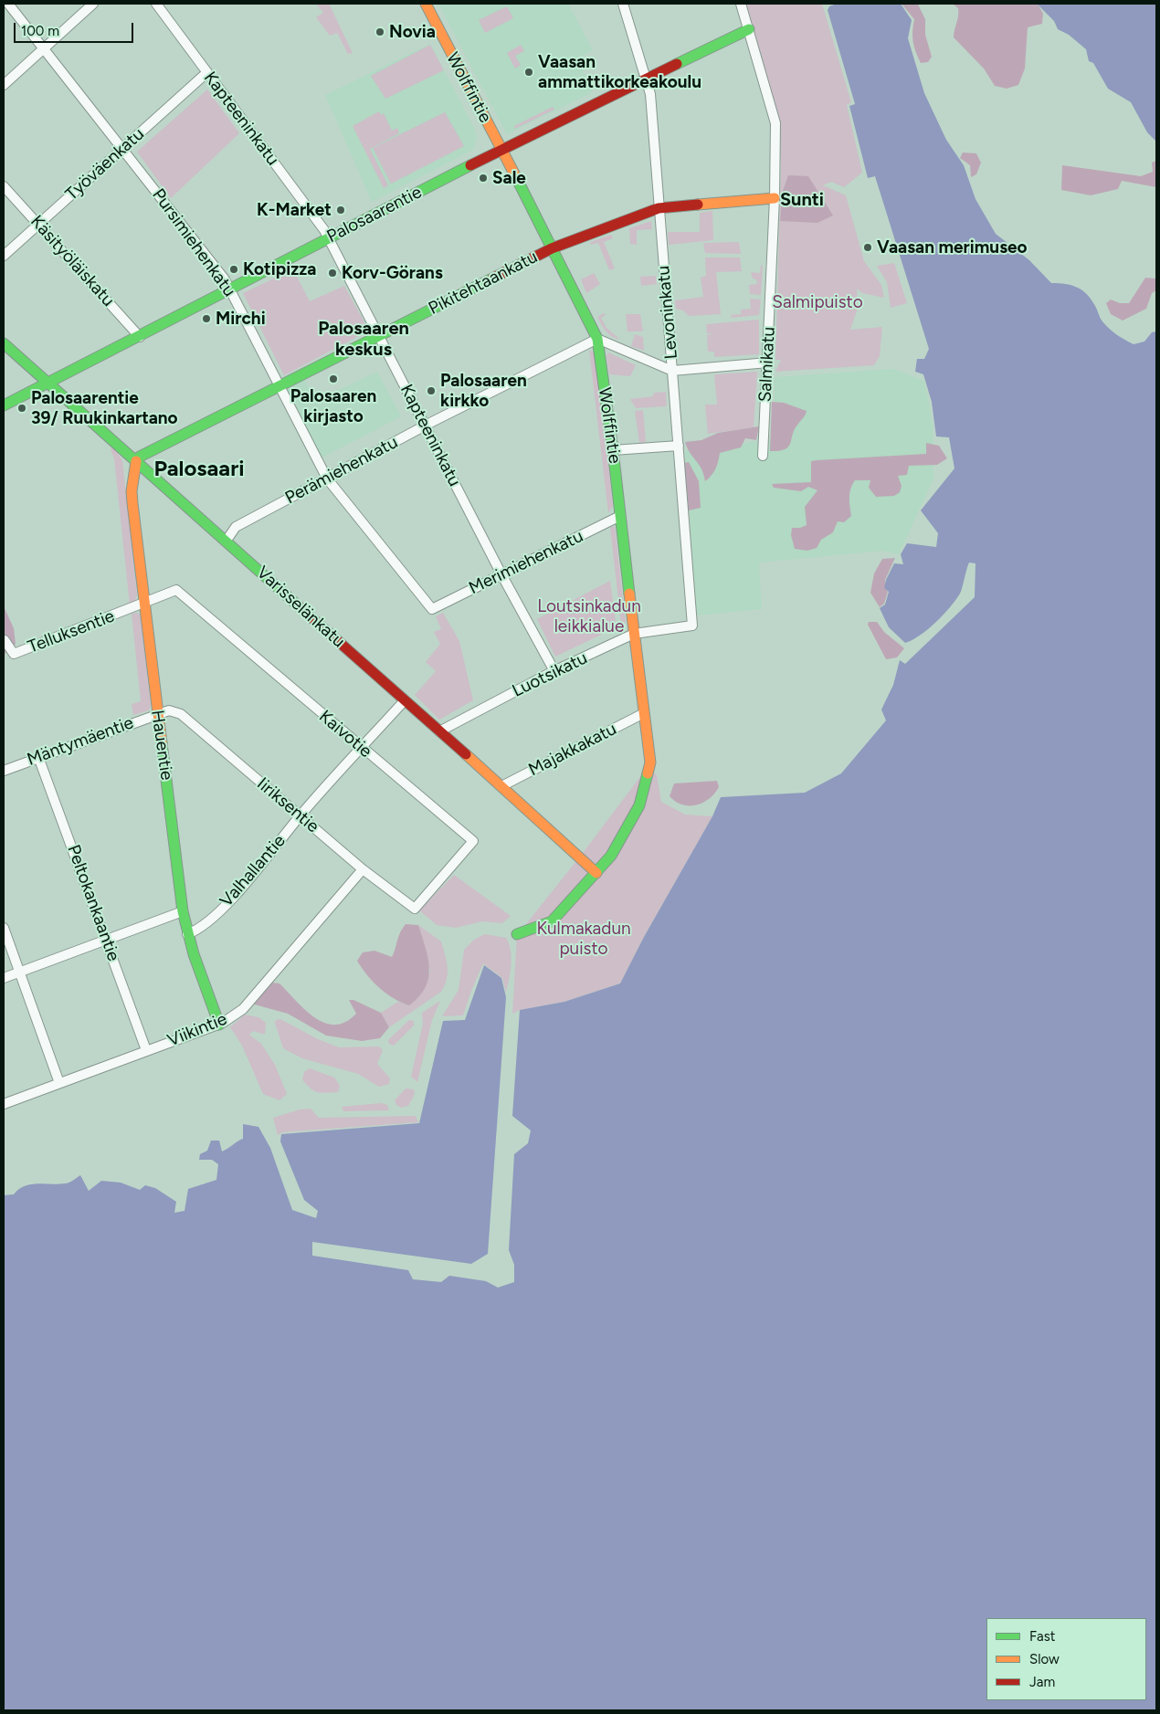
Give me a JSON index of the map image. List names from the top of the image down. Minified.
{"streets":{"street":["Wolffintie","Kapteeninkatu","Työväenkatu","Palosaarentie","Pursimiehenkatu","Käsityöläiskatu","Pikitehtaankatu","Levoninkatu","Salmikatu","Perämiehenkatu","Merimiehenkatu","Varisselänkatu","Telluksentie","Luotsikatu","Kaivotie","Mäntymäentie","Hauentie","Majakkakatu","Iiriksentie","Valhallantie","Peltokankaantie","Viikintie"]},"crossings":[["Wolffintie","Palosaarentie"],["Wolffintie","Pikitehtaankatu"],["Wolffintie","Perämiehenkatu"],["Wolffintie","Merimiehenkatu"],["Wolffintie","Varisselänkatu"],["Wolffintie","Luotsikatu"],["Wolffintie","Majakkakatu"],["Kapteeninkatu","Työväenkatu"],["Kapteeninkatu","Palosaarentie"],["Kapteeninkatu","Pikitehtaankatu"],["Kapteeninkatu","Perämiehenkatu"],["Kapteeninkatu","Merimiehenkatu"],["Kapteeninkatu","Luotsikatu"],["Työväenkatu","Pursimiehenkatu"],["Työväenkatu","Käsityöläiskatu"],["Palosaarentie","Pursimiehenkatu"],["Palosaarentie","Käsityöläiskatu"],["Palosaarentie","Levoninkatu"],["Palosaarentie","Salmikatu"],["Palosaarentie","Varisselänkatu"],["Pursimiehenkatu","Pikitehtaankatu"],["Pursimiehenkatu","Perämiehenkatu"],["Pursimiehenkatu","Merimiehenkatu"],["Pikitehtaankatu","Levoninkatu"],["Pikitehtaankatu","Salmikatu"],["Pikitehtaankatu","Varisselänkatu"],["Pikitehtaankatu","Hauentie"],["Levoninkatu","Luotsikatu"],["Perämiehenkatu","Varisselänkatu"],["Varisselänkatu","Luotsikatu"],["Varisselänkatu","Hauentie"],["Varisselänkatu","Majakkakatu"],["Varisselänkatu","Valhallantie"],["Telluksentie","Kaivotie"],["Telluksentie","Hauentie"],["Kaivotie","Hauentie"],["Kaivotie","Iiriksentie"],["Kaivotie","Valhallantie"],["Mäntymäentie","Hauentie"],["Mäntymäentie","Iiriksentie"],["Mäntymäentie","Peltokankaantie"],["Hauentie","Iiriksentie"],["Hauentie","Valhallantie"],["Hauentie","Viikintie"],["Iiriksentie","Valhallantie"],["Iiriksentie","Viikintie"],["Peltokankaantie","Viikintie"]],"districts":["Sunti","Palosaaren keskus","Palosaari"],"parks":["Salmipuisto","Loutsinkadun leikkialue","Kulmakadun puisto"],"places":["Novia","Vaasan ammattikorkeakoulu","Sale","K-Market","Vaasan merimuseo","Kotipizza","Korv-Görans","Mirchi","Palosaaren kirjasto","Palosaaren kirkko","Palosaarentie 39/ Ruukinkartano"],"legend":["Fast","Slow","Jam"],"scale_bar":"100 m"}
